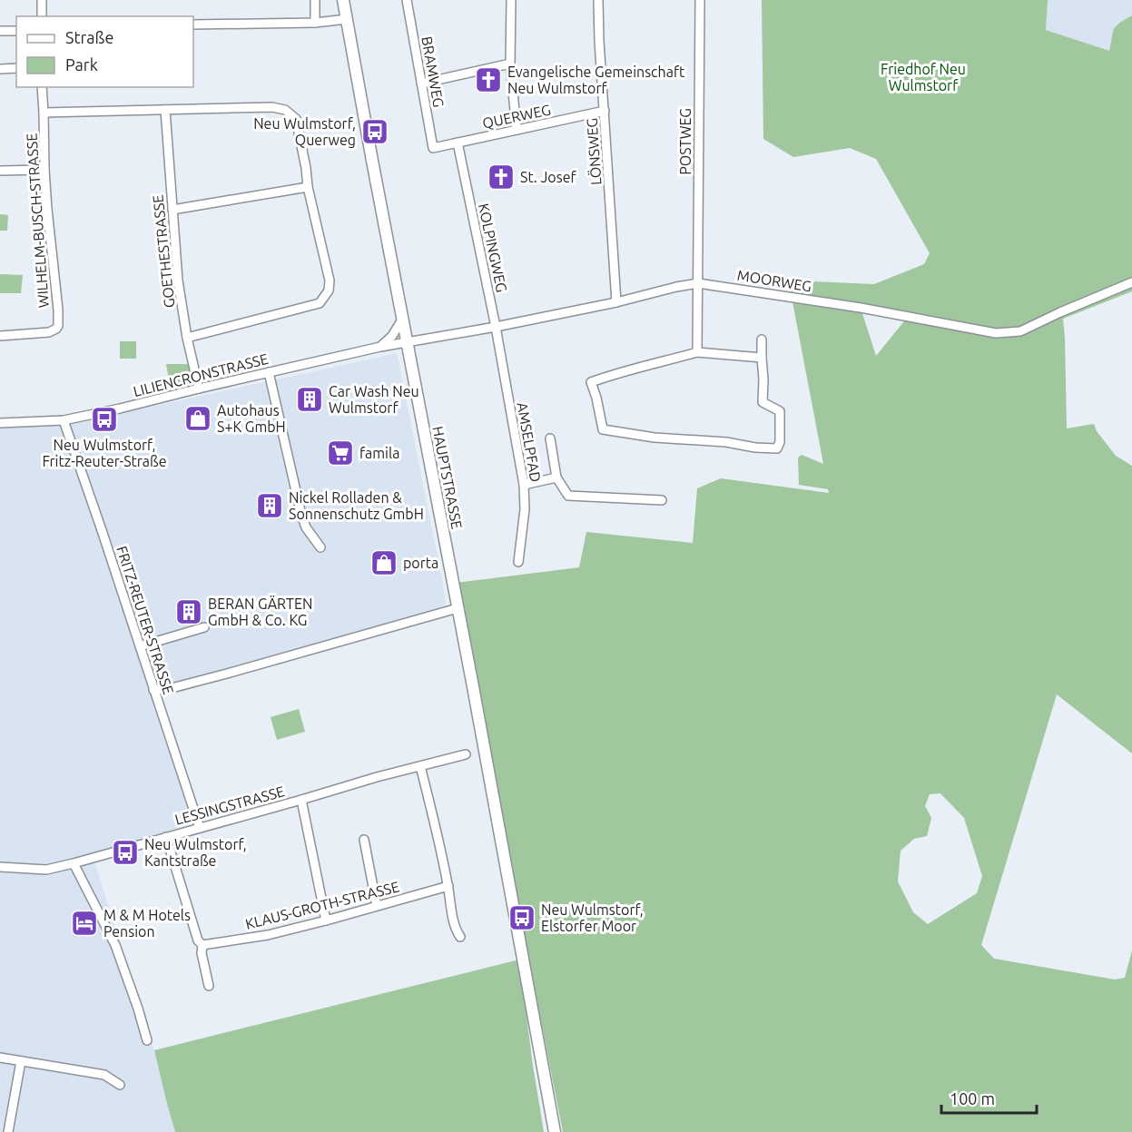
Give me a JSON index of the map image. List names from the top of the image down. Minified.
{"streets":{"main road":["HAUPTSTRASSE"],"street":["BRAMWEG","QUERWEG","POSTWEG","LÖNSWEG","WILHELM-BUSCH-STRASSE","KOLPINGWEG","GOETHESTRASSE","MOORWEG","LILIENCRONSTRASSE","AMSELPFAD","FRITZ-REUTER-STRASSE","LESSINGSTRASSE","KLAUS-GROTH-STRASSE"]},"crossings":[["BRAMWEG","QUERWEG"],["QUERWEG","LÖNSWEG"],["QUERWEG","KOLPINGWEG"],["POSTWEG","MOORWEG"],["LÖNSWEG","MOORWEG"],["KOLPINGWEG","MOORWEG"],["KOLPINGWEG","AMSELPFAD"],["GOETHESTRASSE","LILIENCRONSTRASSE"],["MOORWEG","LILIENCRONSTRASSE"],["MOORWEG","AMSELPFAD"],["MOORWEG","HAUPTSTRASSE"],["LILIENCRONSTRASSE","HAUPTSTRASSE"],["LILIENCRONSTRASSE","FRITZ-REUTER-STRASSE"],["FRITZ-REUTER-STRASSE","LESSINGSTRASSE"]],"parks":["Friedhof Neu Wulmstorf"],"places":{"church":["Evangelische Gemeinschaft Neu Wulmstorf","St. Josef"],"bus stop":["Neu Wulmstorf, Querweg","Neu Wulmstorf, Fritz-Reuter-Straße","Neu Wulmstorf, Kantstraße","Neu Wulmstorf, Elstorfer Moor"],"building":["Car Wash Neu Wulmstorf","Nickel Rolladen & Sonnenschutz GmbH","BERAN GÄRTEN GmbH & Co. KG"],"shop":["Autohaus S+K GmbH","porta"],"supermarket":["famila"],"hotel":["M & M Hotels Pension"]},"legend":["Straße","Park"],"scale_bar":"100 m"}
